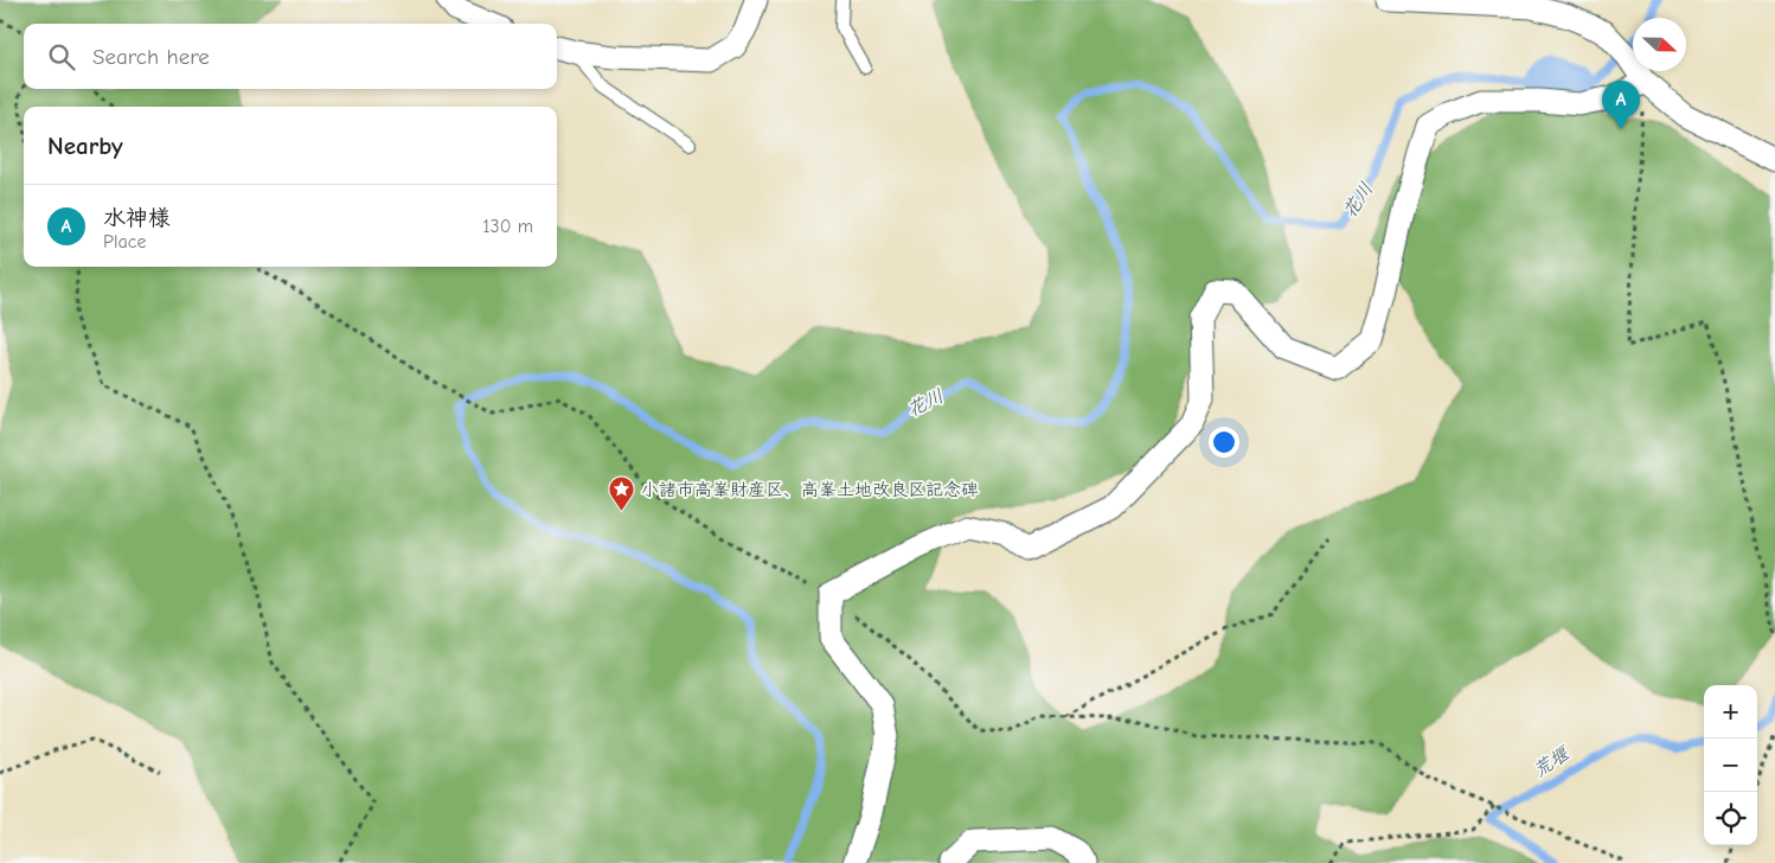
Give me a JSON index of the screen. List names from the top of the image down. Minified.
{"water":["花川","荒堰"],"places":{"place":["小諸市高峯財産区、高峯土地改良区記念碑"]},"north":"right","page":{"search":"Search here","pins":"A","heading":"Nearby","list":[{"mark":"A","name":"水神様","note":"Place","value":"130 m"}],"map_buttons":["+","−"]}}
